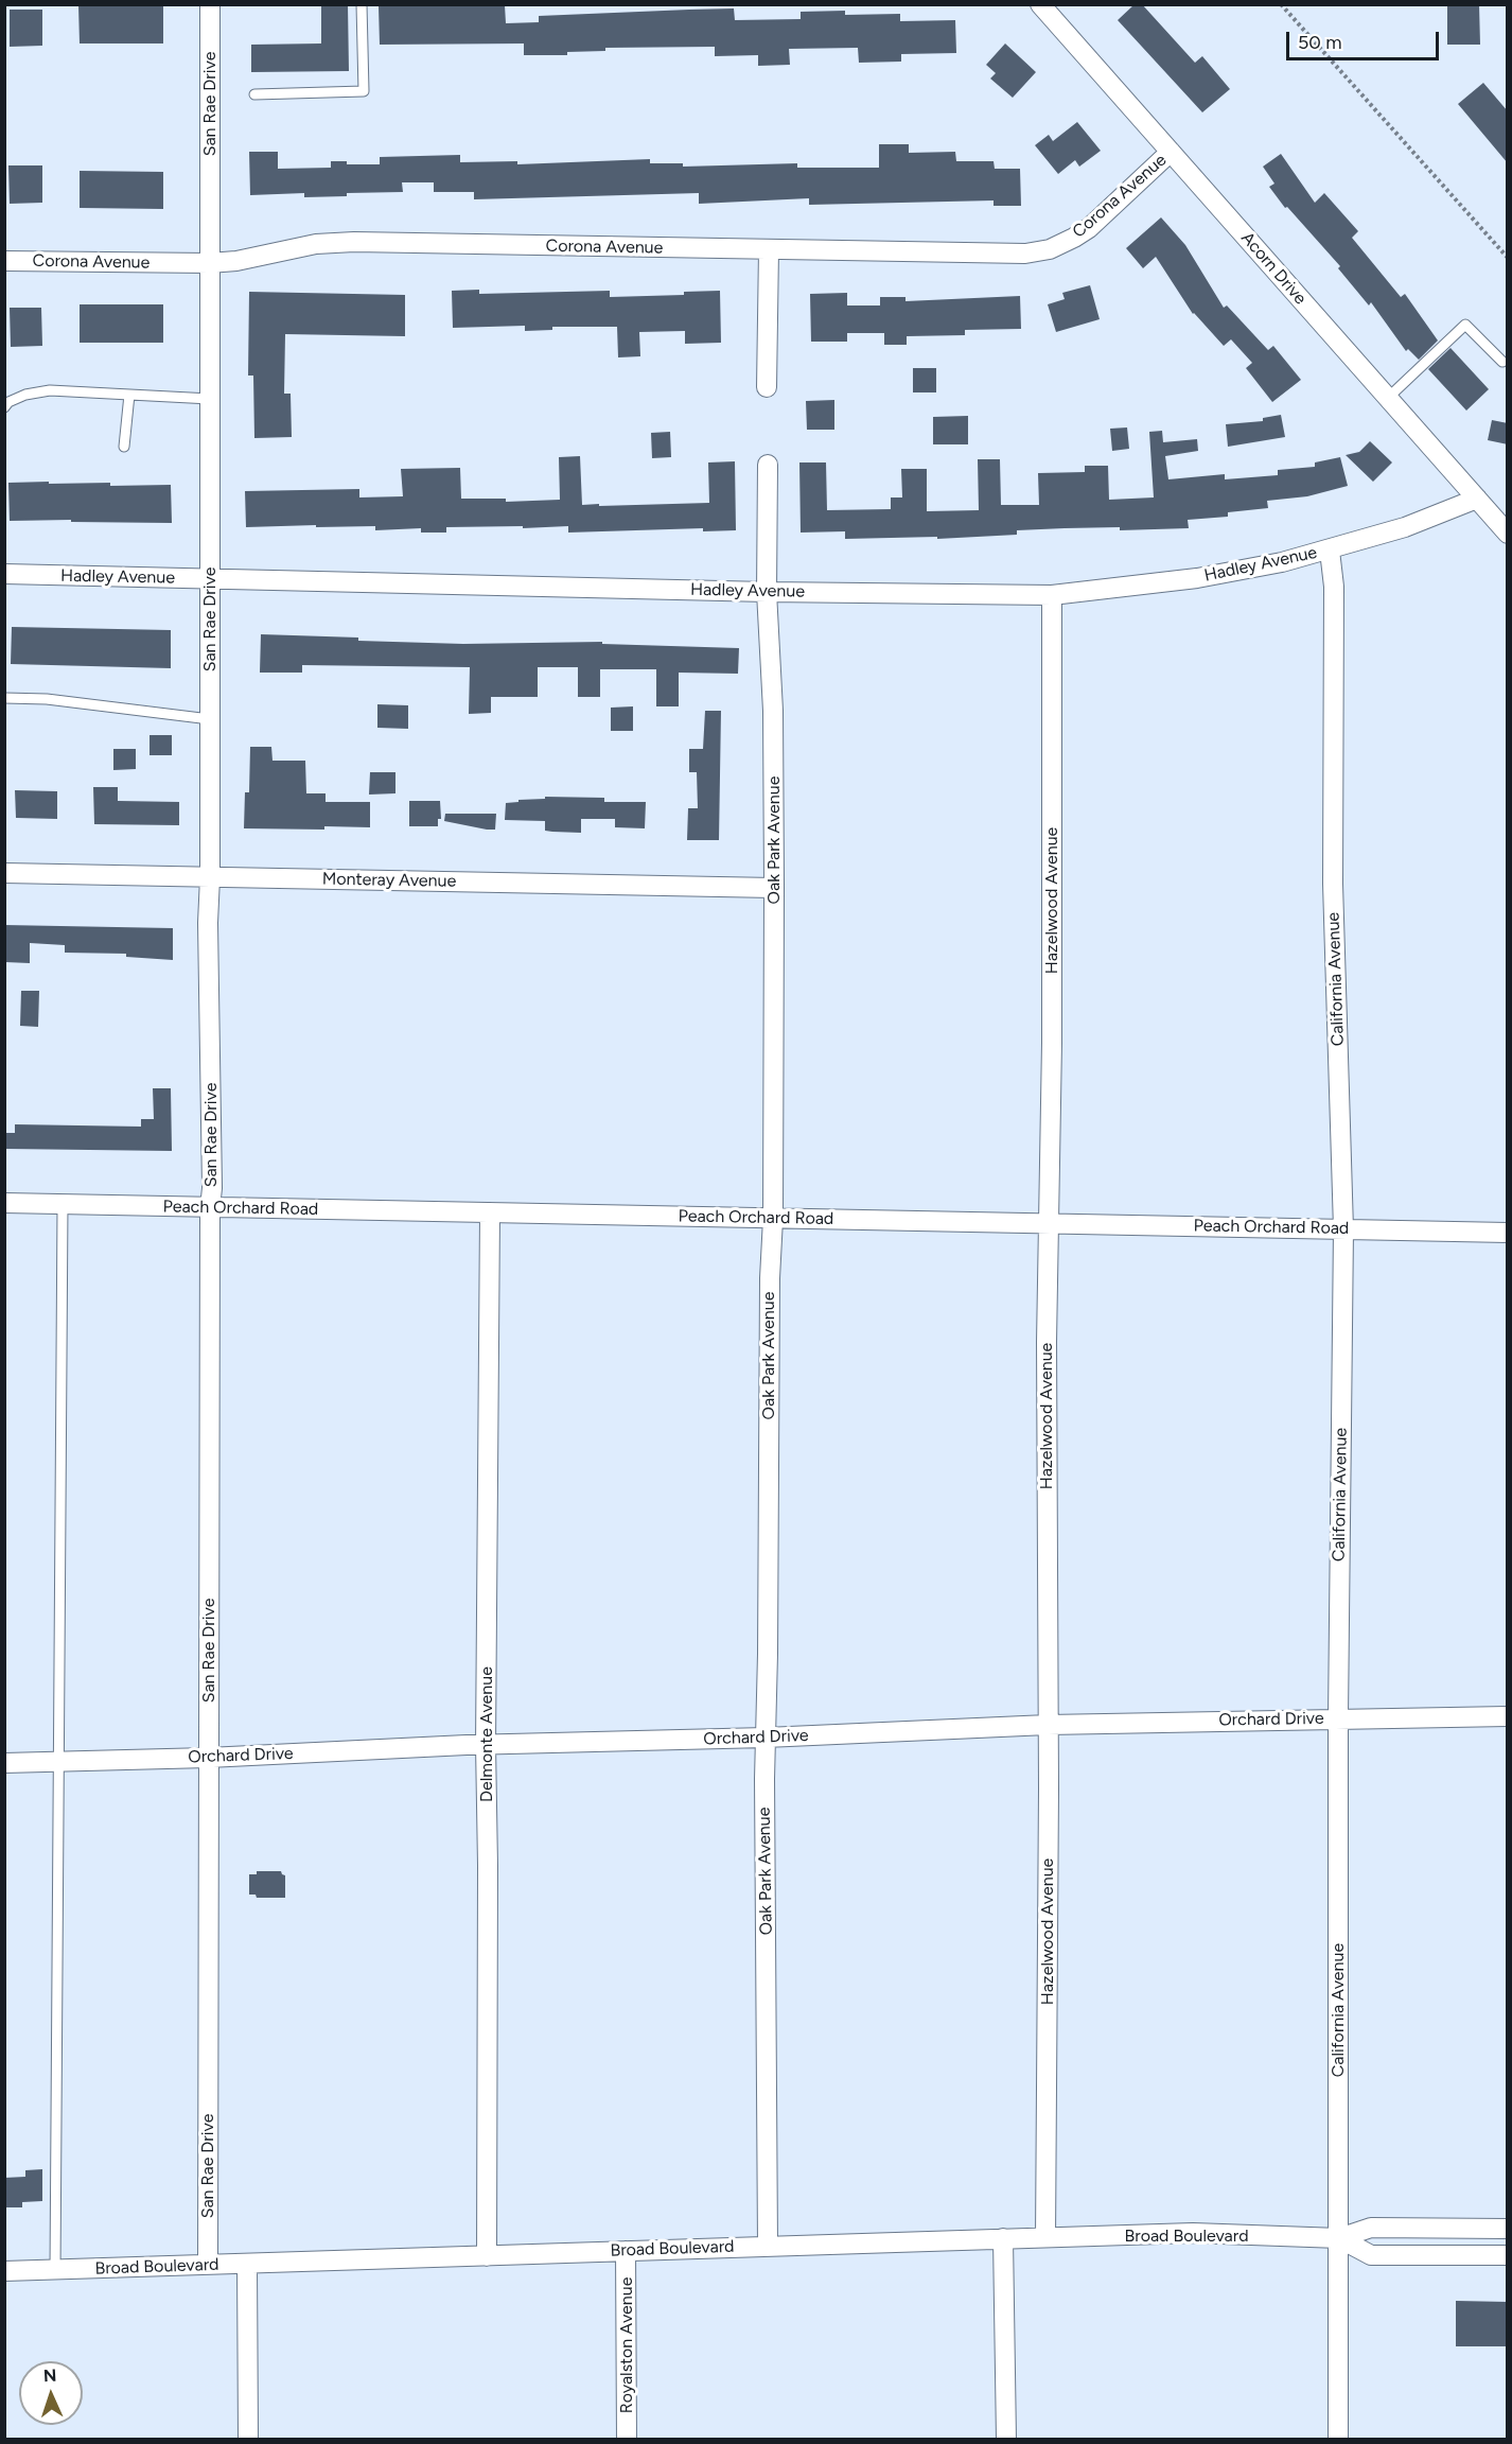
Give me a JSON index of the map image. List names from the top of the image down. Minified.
{"streets":{"street":["San Rae Drive","Corona Avenue","Acorn Drive","Hadley Avenue","Oak Park Avenue","Monteray Avenue","Hazelwood Avenue","California Avenue","Peach Orchard Road","Orchard Drive","Delmonte Avenue","Broad Boulevard","Royalston Avenue"]},"crossings":[["San Rae Drive","Corona Avenue"],["San Rae Drive","Hadley Avenue"],["San Rae Drive","Monteray Avenue"],["San Rae Drive","Peach Orchard Road"],["San Rae Drive","Orchard Drive"],["San Rae Drive","Broad Boulevard"],["Corona Avenue","Acorn Drive"],["Acorn Drive","Hadley Avenue"],["Hadley Avenue","Oak Park Avenue"],["Hadley Avenue","Hazelwood Avenue"],["Hadley Avenue","California Avenue"],["Oak Park Avenue","Monteray Avenue"],["Oak Park Avenue","Peach Orchard Road"],["Oak Park Avenue","Orchard Drive"],["Oak Park Avenue","Broad Boulevard"],["Hazelwood Avenue","Peach Orchard Road"],["Hazelwood Avenue","Orchard Drive"],["Hazelwood Avenue","Broad Boulevard"],["California Avenue","Peach Orchard Road"],["California Avenue","Orchard Drive"],["California Avenue","Broad Boulevard"],["Peach Orchard Road","Delmonte Avenue"],["Orchard Drive","Delmonte Avenue"],["Delmonte Avenue","Broad Boulevard"],["Broad Boulevard","Royalston Avenue"]],"scale_bar":"50 m","north":"top"}
